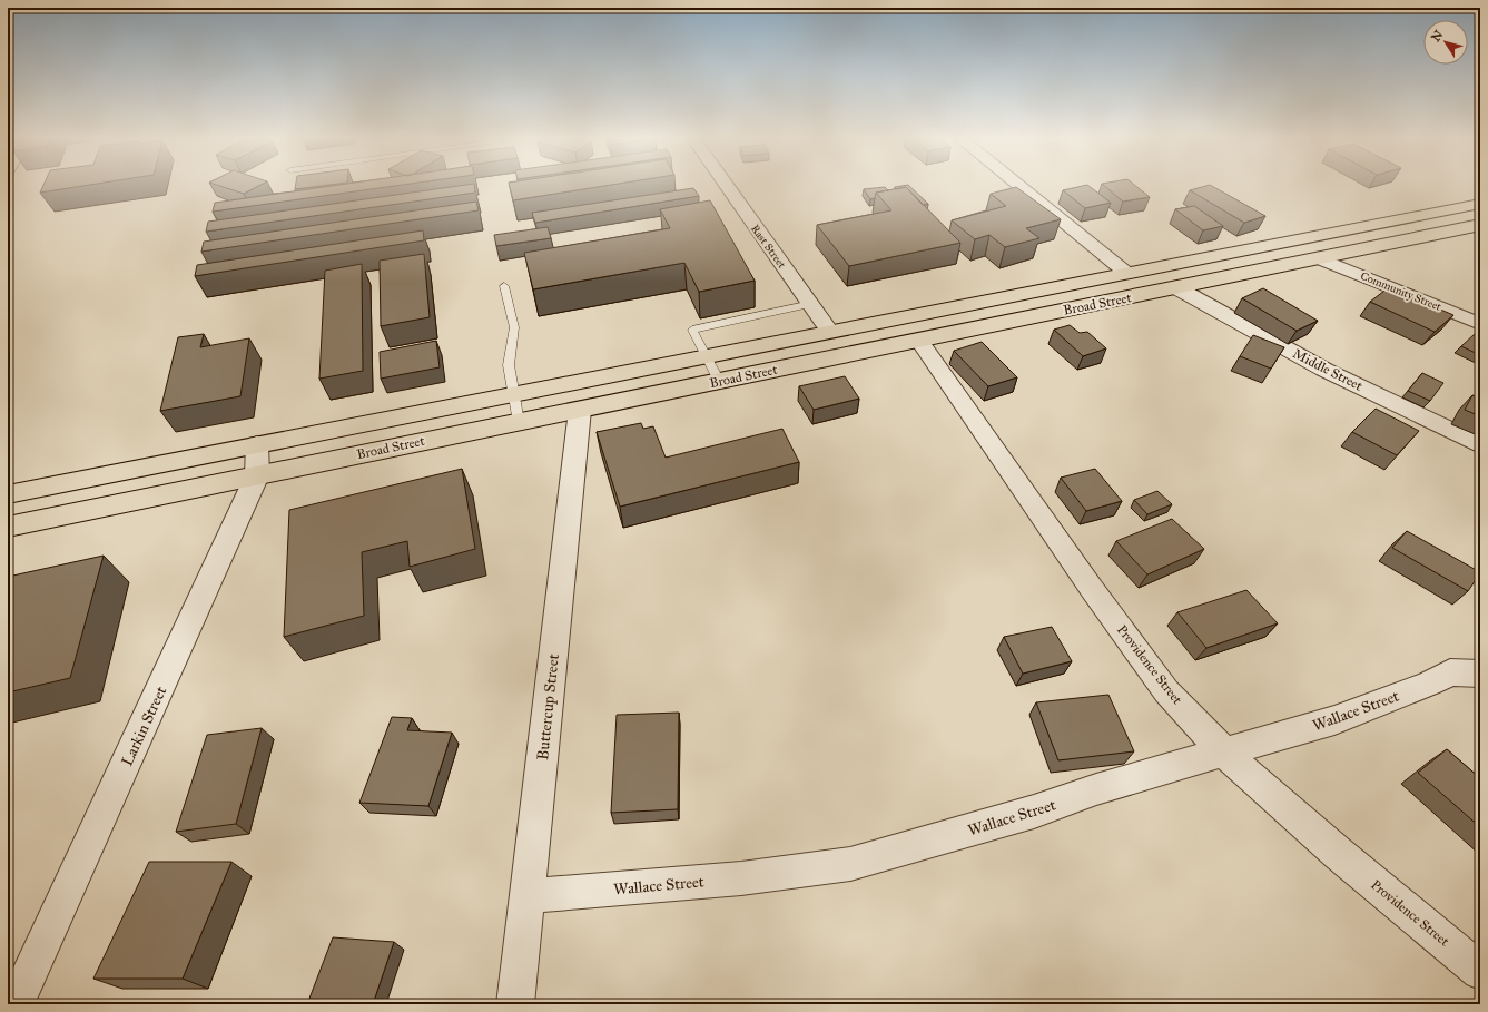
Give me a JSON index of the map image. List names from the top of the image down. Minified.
{"streets":{"main road":["Broad Street"],"street":["Rast Street","Community Street","Middle Street","Providence Street","Buttercup Street","Wallace Street","Larkin Street"]},"crossings":[["Rast Street","Broad Street"],["Community Street","Broad Street"],["Broad Street","Middle Street"],["Broad Street","Providence Street"],["Broad Street","Buttercup Street"],["Broad Street","Larkin Street"],["Providence Street","Wallace Street"],["Buttercup Street","Wallace Street"]],"north":"top left"}
